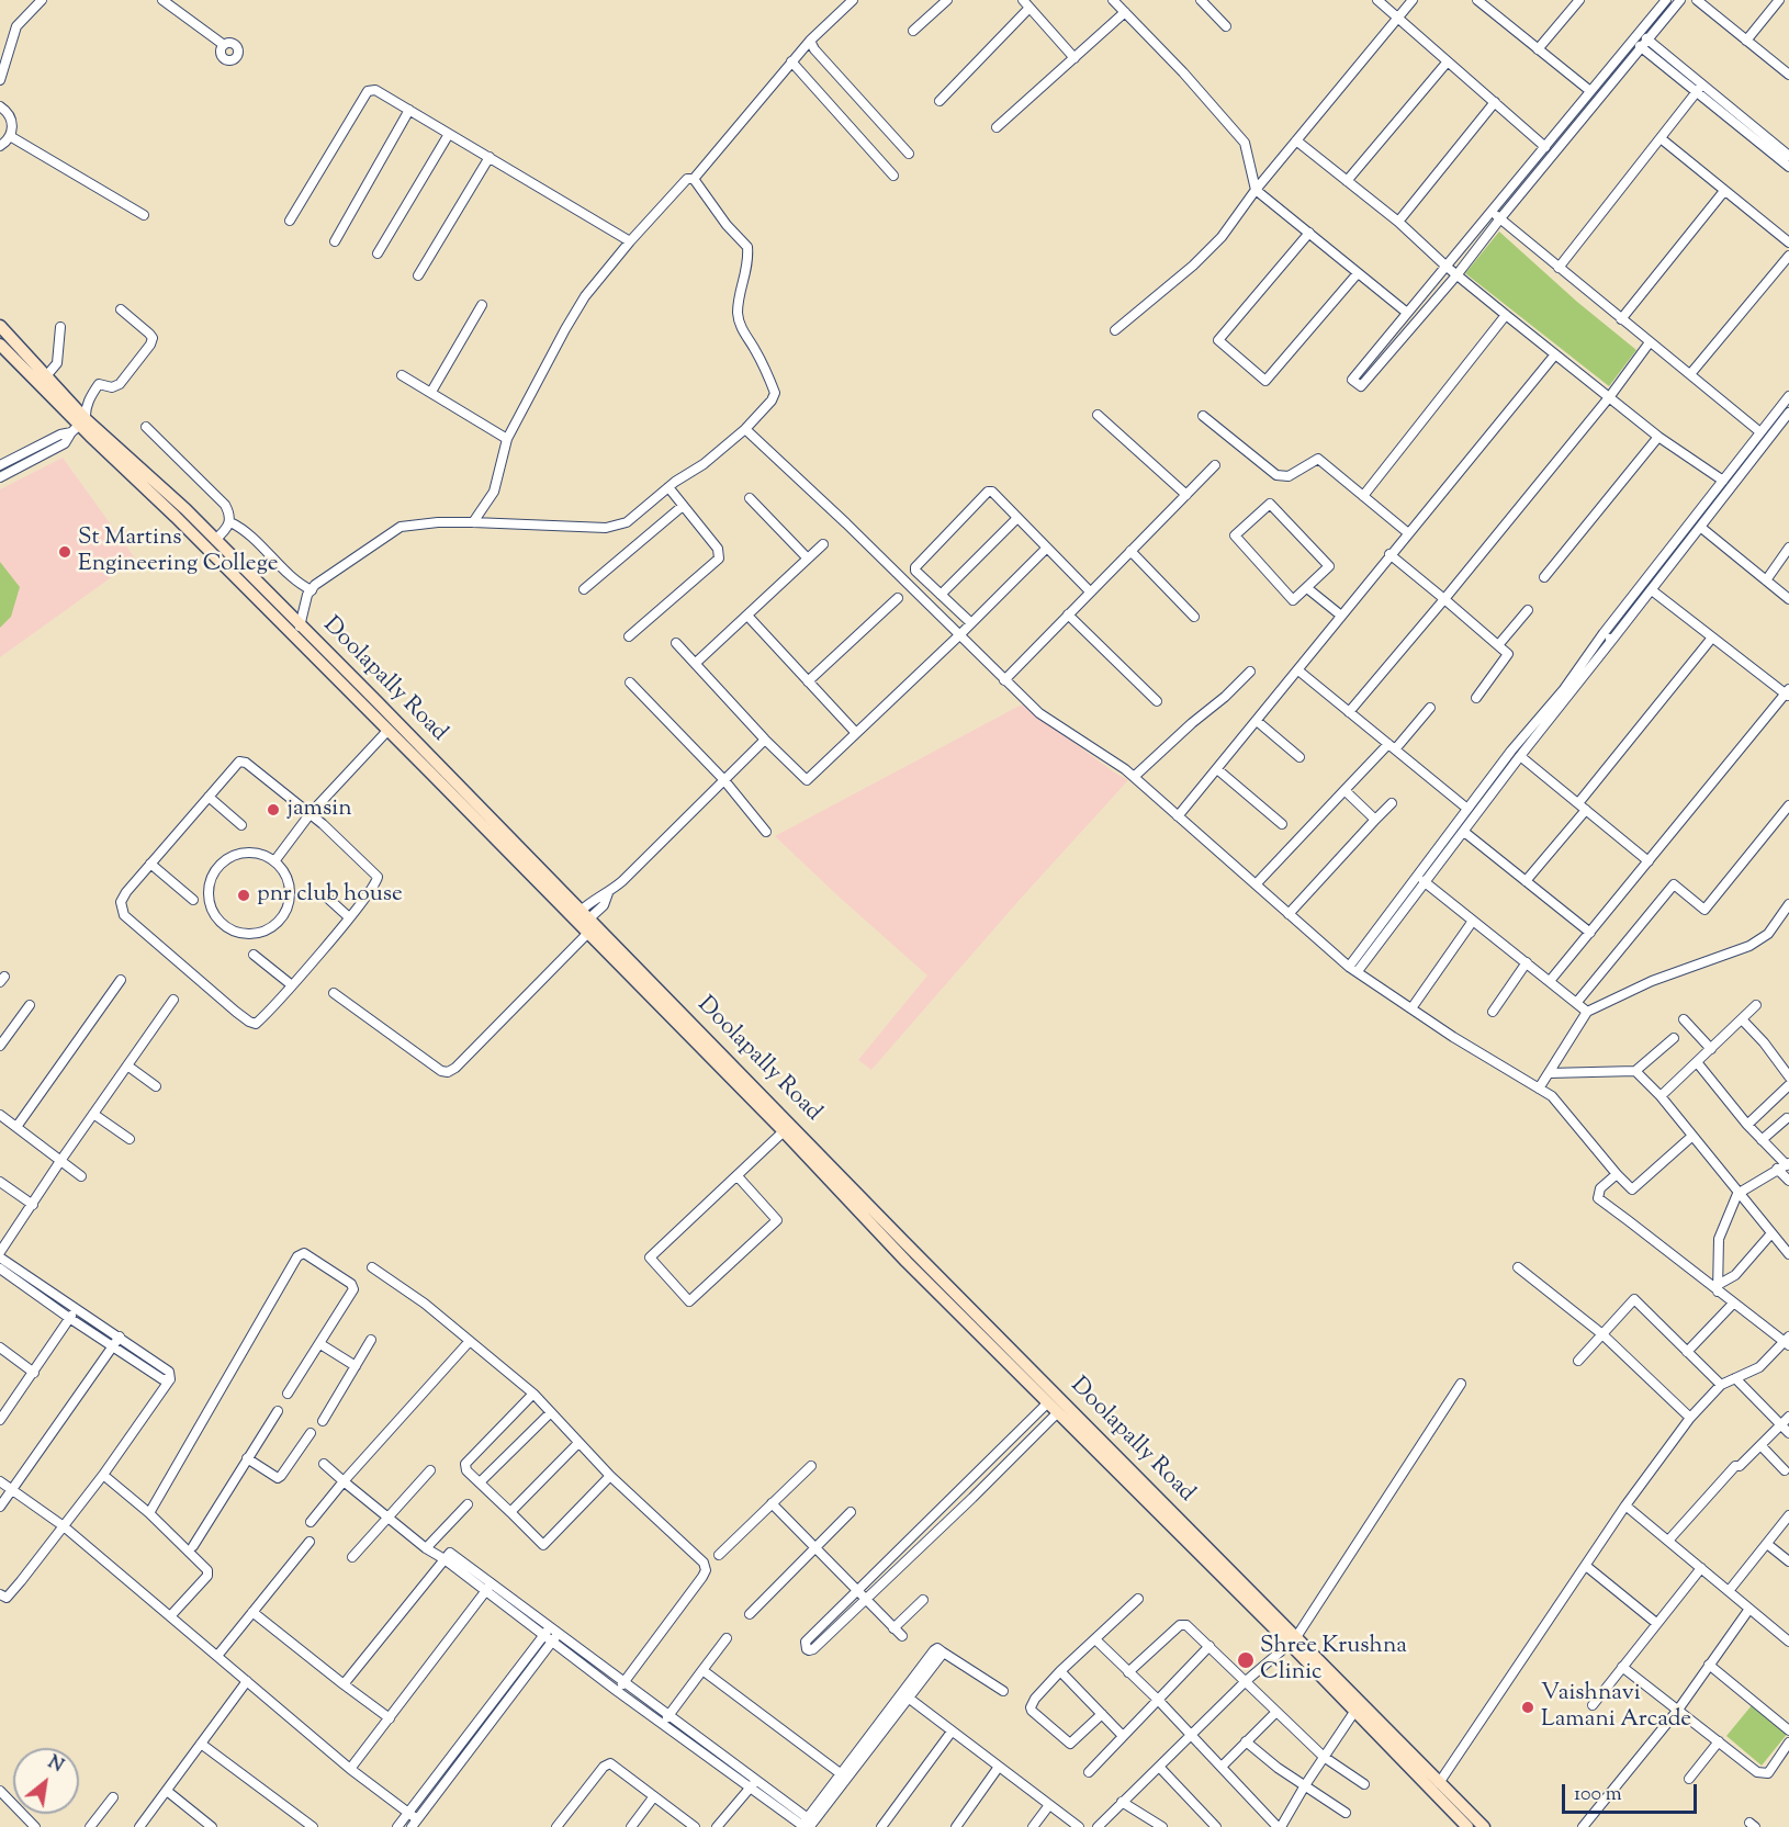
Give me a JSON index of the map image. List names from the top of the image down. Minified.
{"streets":{"main road":["Doolapally Road"]},"places":["St Martins Engineering College","jamsin","pnr club house","Shree Krushna Clinic","Vaishnavi Lamani Arcade"],"scale_bar":"100 m","north":"top right"}
